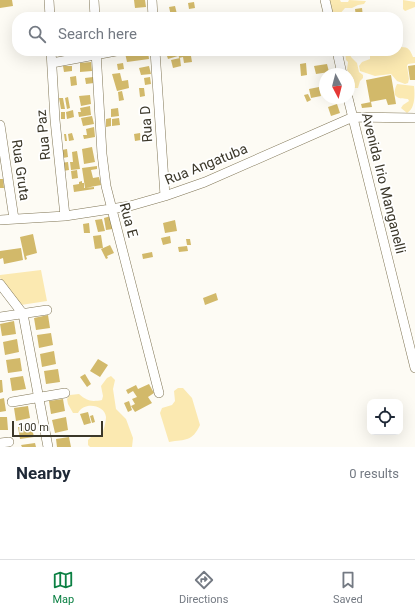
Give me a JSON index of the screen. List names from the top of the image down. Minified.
{"streets":{"street":["Rua D","Rua Paz","Rua Angatuba","Rua Gruta","Avenida Irio Manganelli","Rua E"]},"crossings":[["Rua D","Rua Angatuba"],["Rua Paz","Rua Angatuba"],["Rua Angatuba","Rua Gruta"],["Rua Angatuba","Avenida Irio Manganelli"],["Rua Angatuba","Rua E"]],"scale_bar":"100 m","north":"bottom","page":{"search":"Search here","scale":"100 m","heading":["Nearby","0 results"],"nav":["Map","Directions","Saved"]}}
